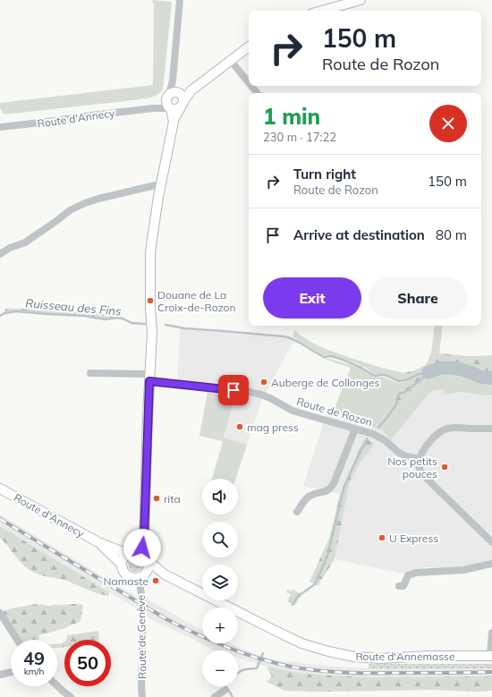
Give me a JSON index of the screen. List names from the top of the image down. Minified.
{"streets":{"main road":["Route d'Annecy","Route d'Annemasse"],"street":["Route de Rozon","Route de Genève"]},"crossings":[["Route d'Annecy","Route de Genève"],["Route d'Annecy","Route d'Annemasse"],["Route de Genève","Route d'Annemasse"]],"water":["Ruisseau des Fins"],"places":["Douane de La Croix-de-Rozon","Auberge de Collonges","mag press","Nos petits pouces","rita","U Express","Namaste"],"page":{"turn":["150 m","Route de Rozon"],"heading":["1 min","230 m · 17:22"],"list":[{"name":"Turn right","note":"Route de Rozon","value":"150 m"},{"name":"Arrive at destination","value":"80 m"}],"buttons":["Exit","Share"],"map_buttons":["+","−"],"speed":"49 km/h","limit":"50"}}
